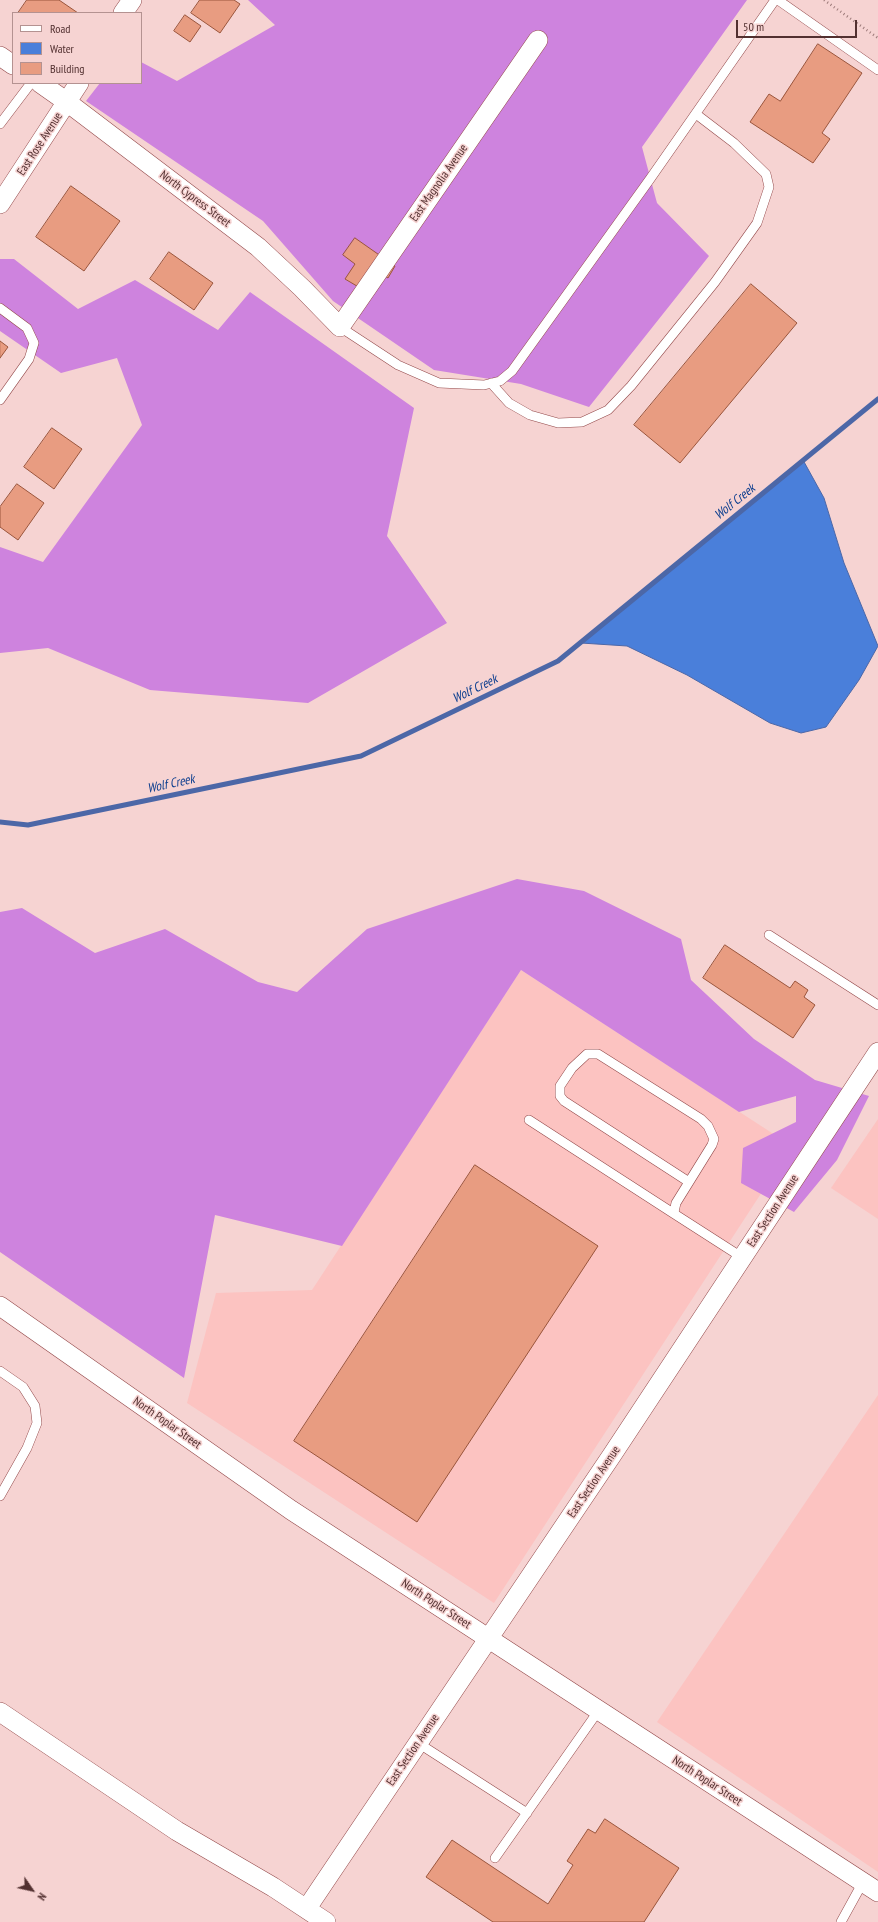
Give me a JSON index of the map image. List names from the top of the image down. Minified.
{"streets":{"street":["East Rose Avenue","East Magnolia Avenue","North Cypress Street","East Section Avenue","North Poplar Street"]},"crossings":[["East Rose Avenue","North Cypress Street"],["East Magnolia Avenue","North Cypress Street"],["East Section Avenue","North Poplar Street"]],"water":["Wolf Creek"],"legend":["Road","Water","Building"],"scale_bar":"50 m","north":"bottom right"}
